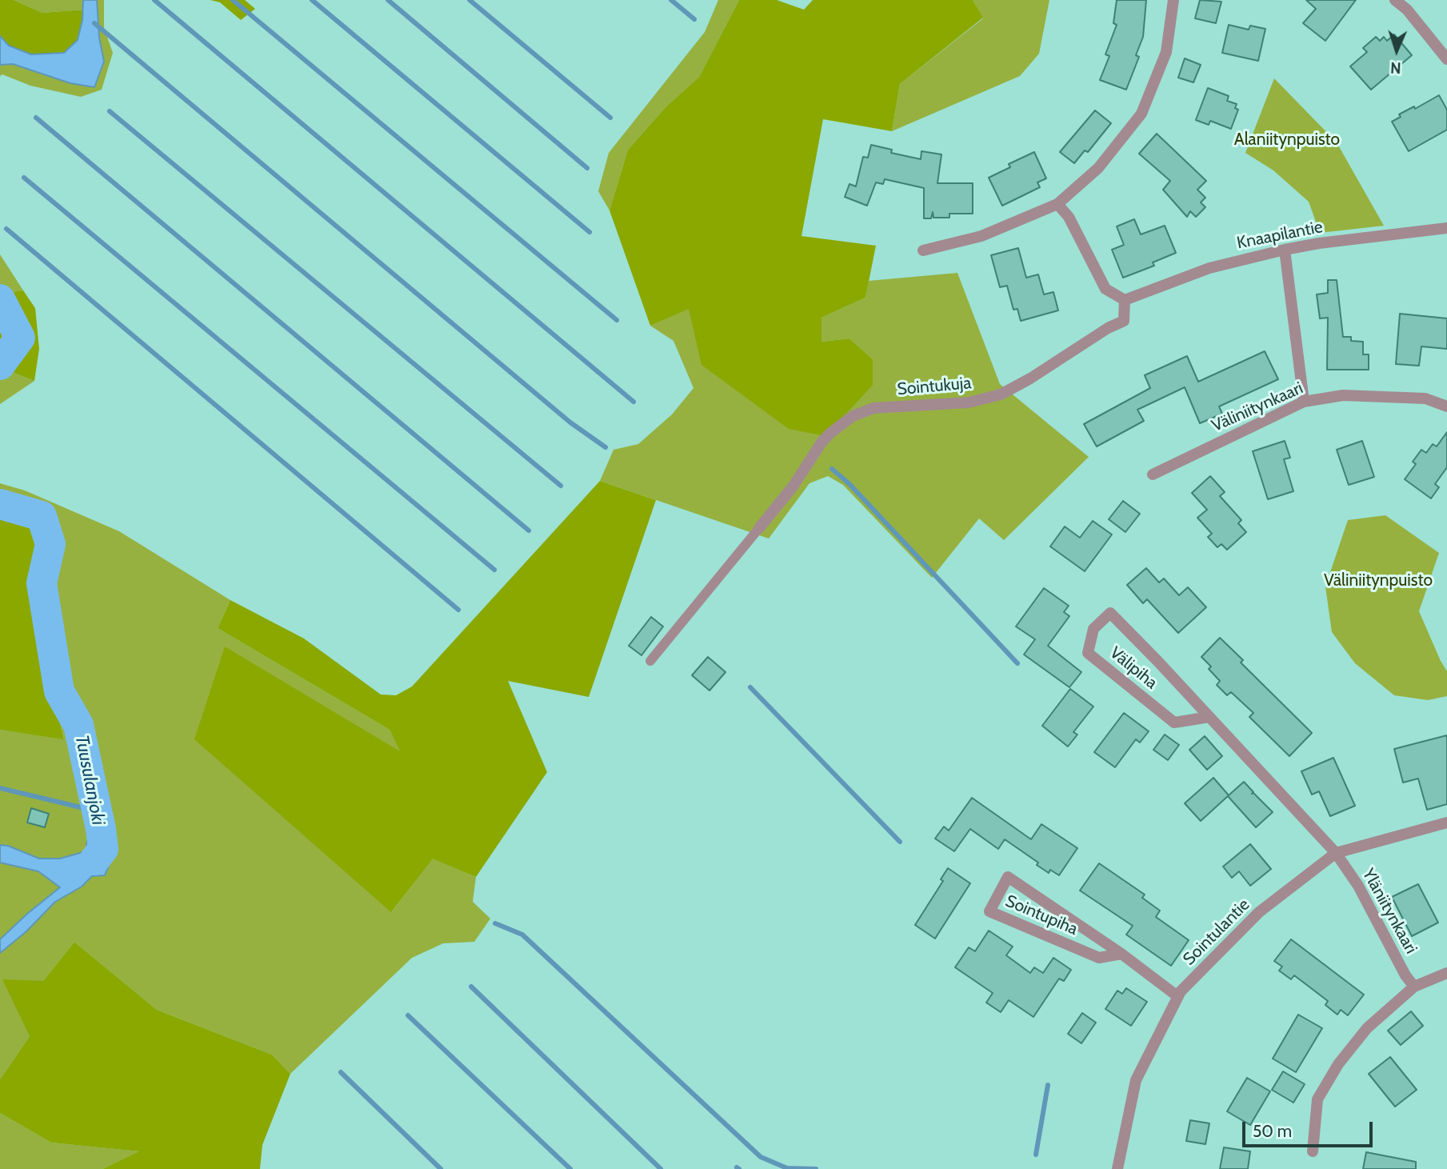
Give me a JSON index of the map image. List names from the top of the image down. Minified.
{"streets":{"street":["Knaapilantie","Sointukuja","Väliniitynkaari","Välipiha","Yläniitynkaari","Sointupiha","Sointulantie"]},"crossings":[["Knaapilantie","Sointukuja"],["Välipiha","Yläniitynkaari"],["Välipiha","Sointulantie"],["Yläniitynkaari","Sointulantie"],["Sointupiha","Sointulantie"]],"water":["Tuusulanjoki"],"parks":["Alaniitynpuisto","Väliniitynpuisto"],"scale_bar":"50 m","north":"bottom"}
